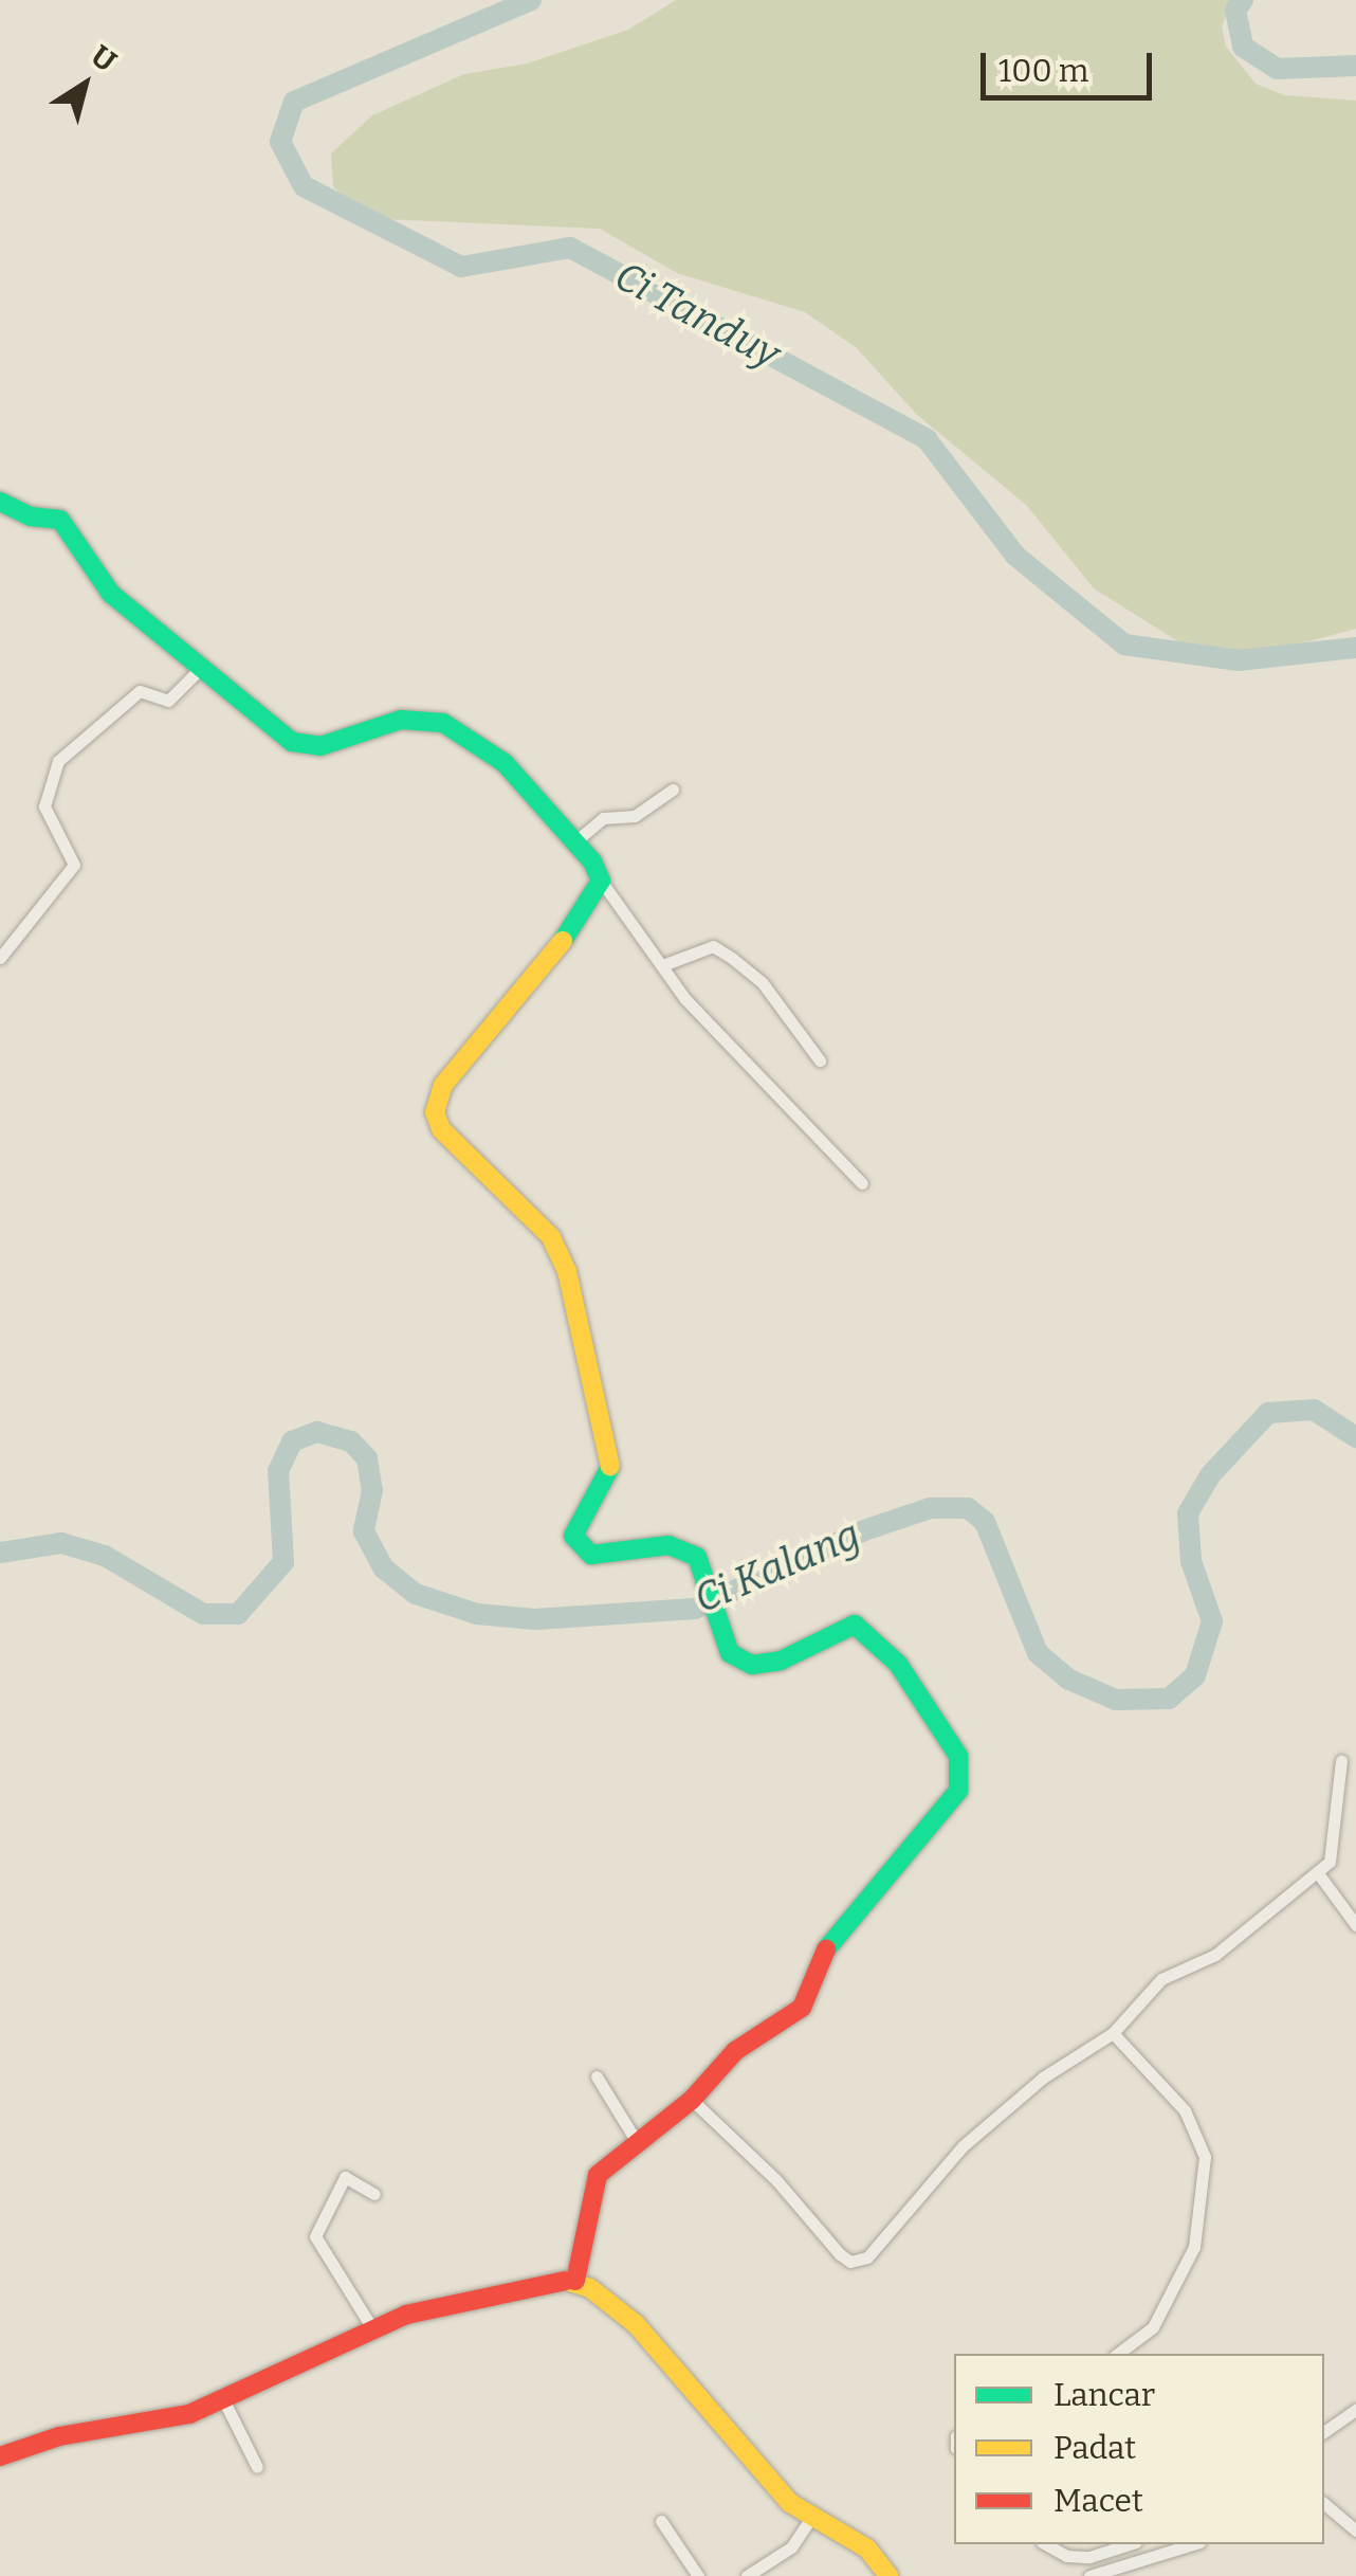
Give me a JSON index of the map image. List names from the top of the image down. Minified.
{"water":["Ci Tanduy","Ci Kalang"],"legend":["Lancar","Padat","Macet"],"scale_bar":"100 m","north":"top right"}
